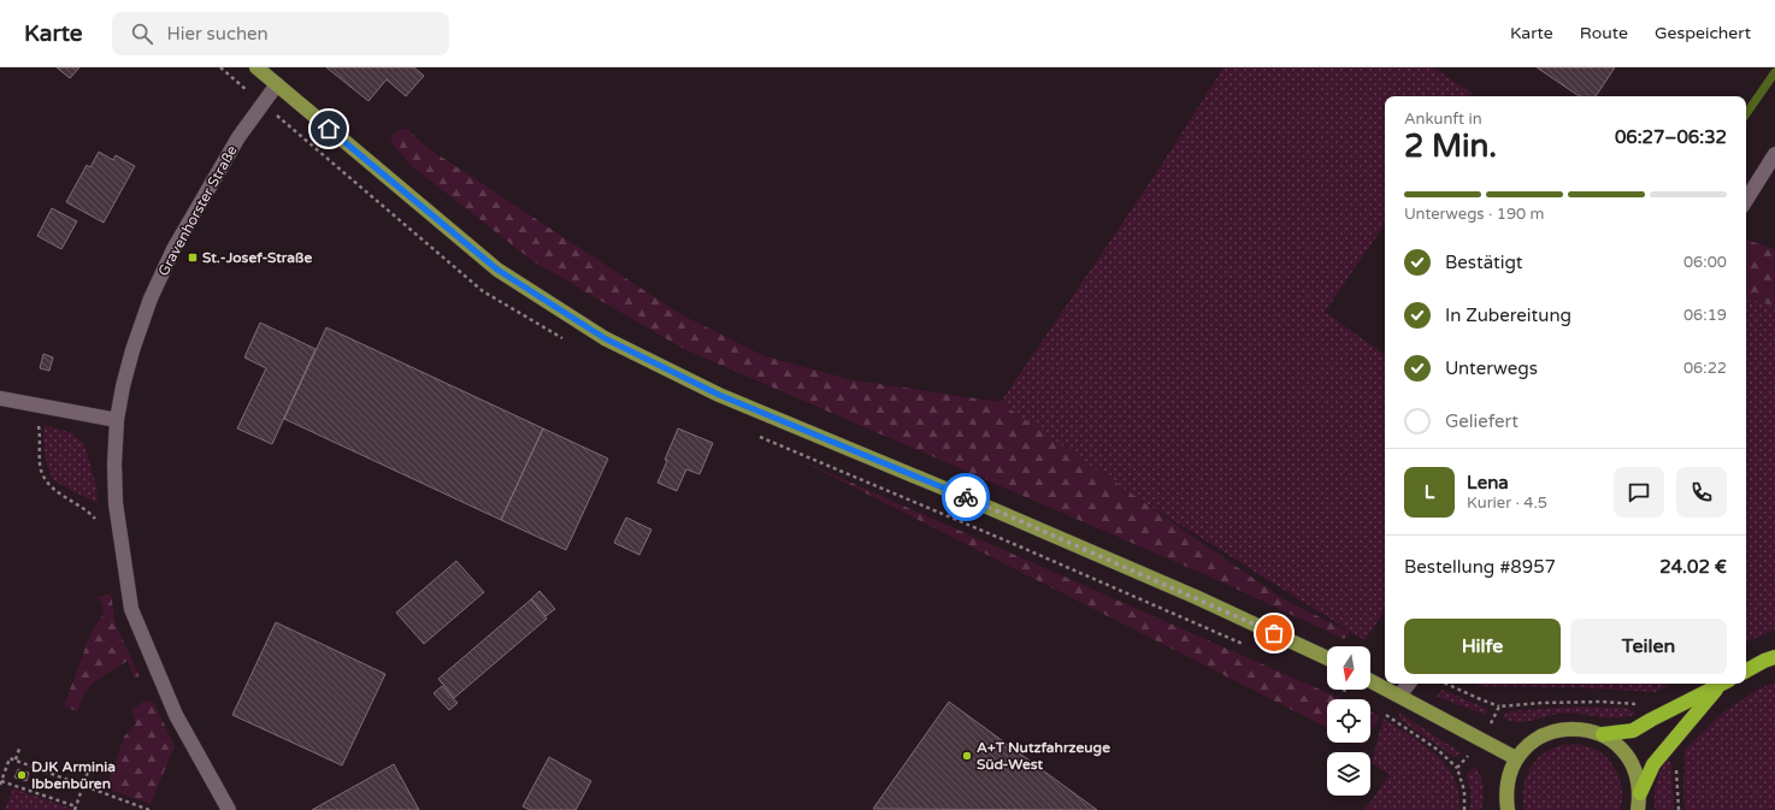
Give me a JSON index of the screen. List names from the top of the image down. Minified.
{"streets":{"street":["Gravenhorster Straße"]},"places":{"transit":["St.-Josef-Straße"],"other":["A+T Nutzfahrzeuge Süd-West","DJK Arminia Ibbenbüren"]},"north":"bottom","page":{"header":"Karte","search":"Hier suchen","nav":["Karte","Route","Gespeichert"],"heading":["2 Min.","Ankunft in","06:27–06:32"],"panel":["Lena","Kurier · 4.5","Bestellung #8957","24.02 €"],"bar":"Unterwegs · 190 m","list":[["Bestätigt","06:00"],["In Zubereitung","06:19"],["Unterwegs","06:22"],"Geliefert"],"round":"L","buttons":["Hilfe","Teilen"]}}
